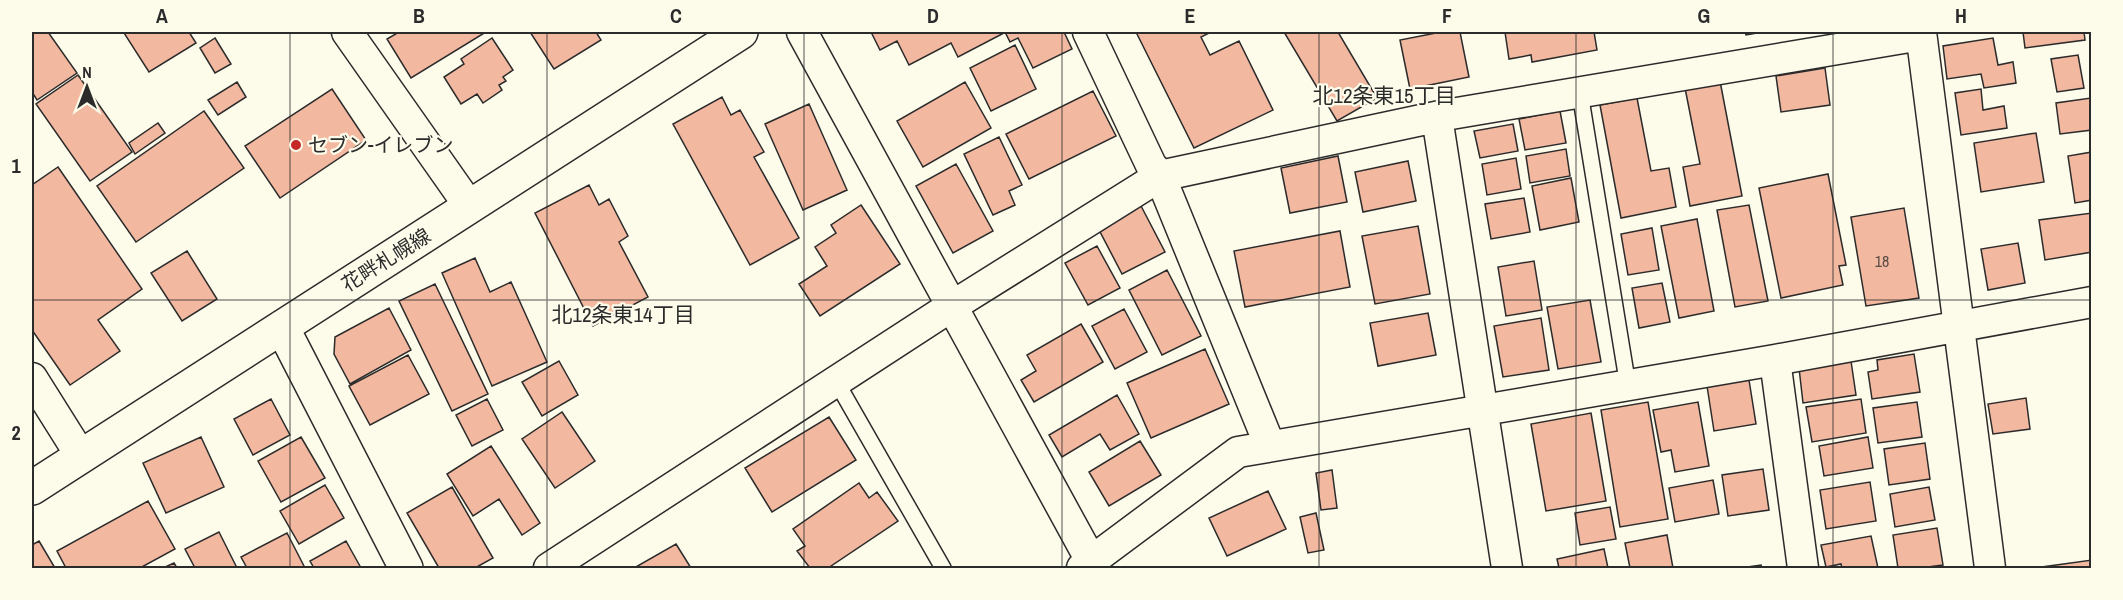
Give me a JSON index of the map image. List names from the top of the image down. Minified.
{"streets":{"main road":["花畔札幌線"]},"districts":["北12条東15丁目","北12条東14丁目"],"places":["セブン-イレブン"],"house_numbers":["18"],"north":"top","grid":{"columns":["A","B","C","D","E","F","G","H"],"rows":["1","2"]}}
